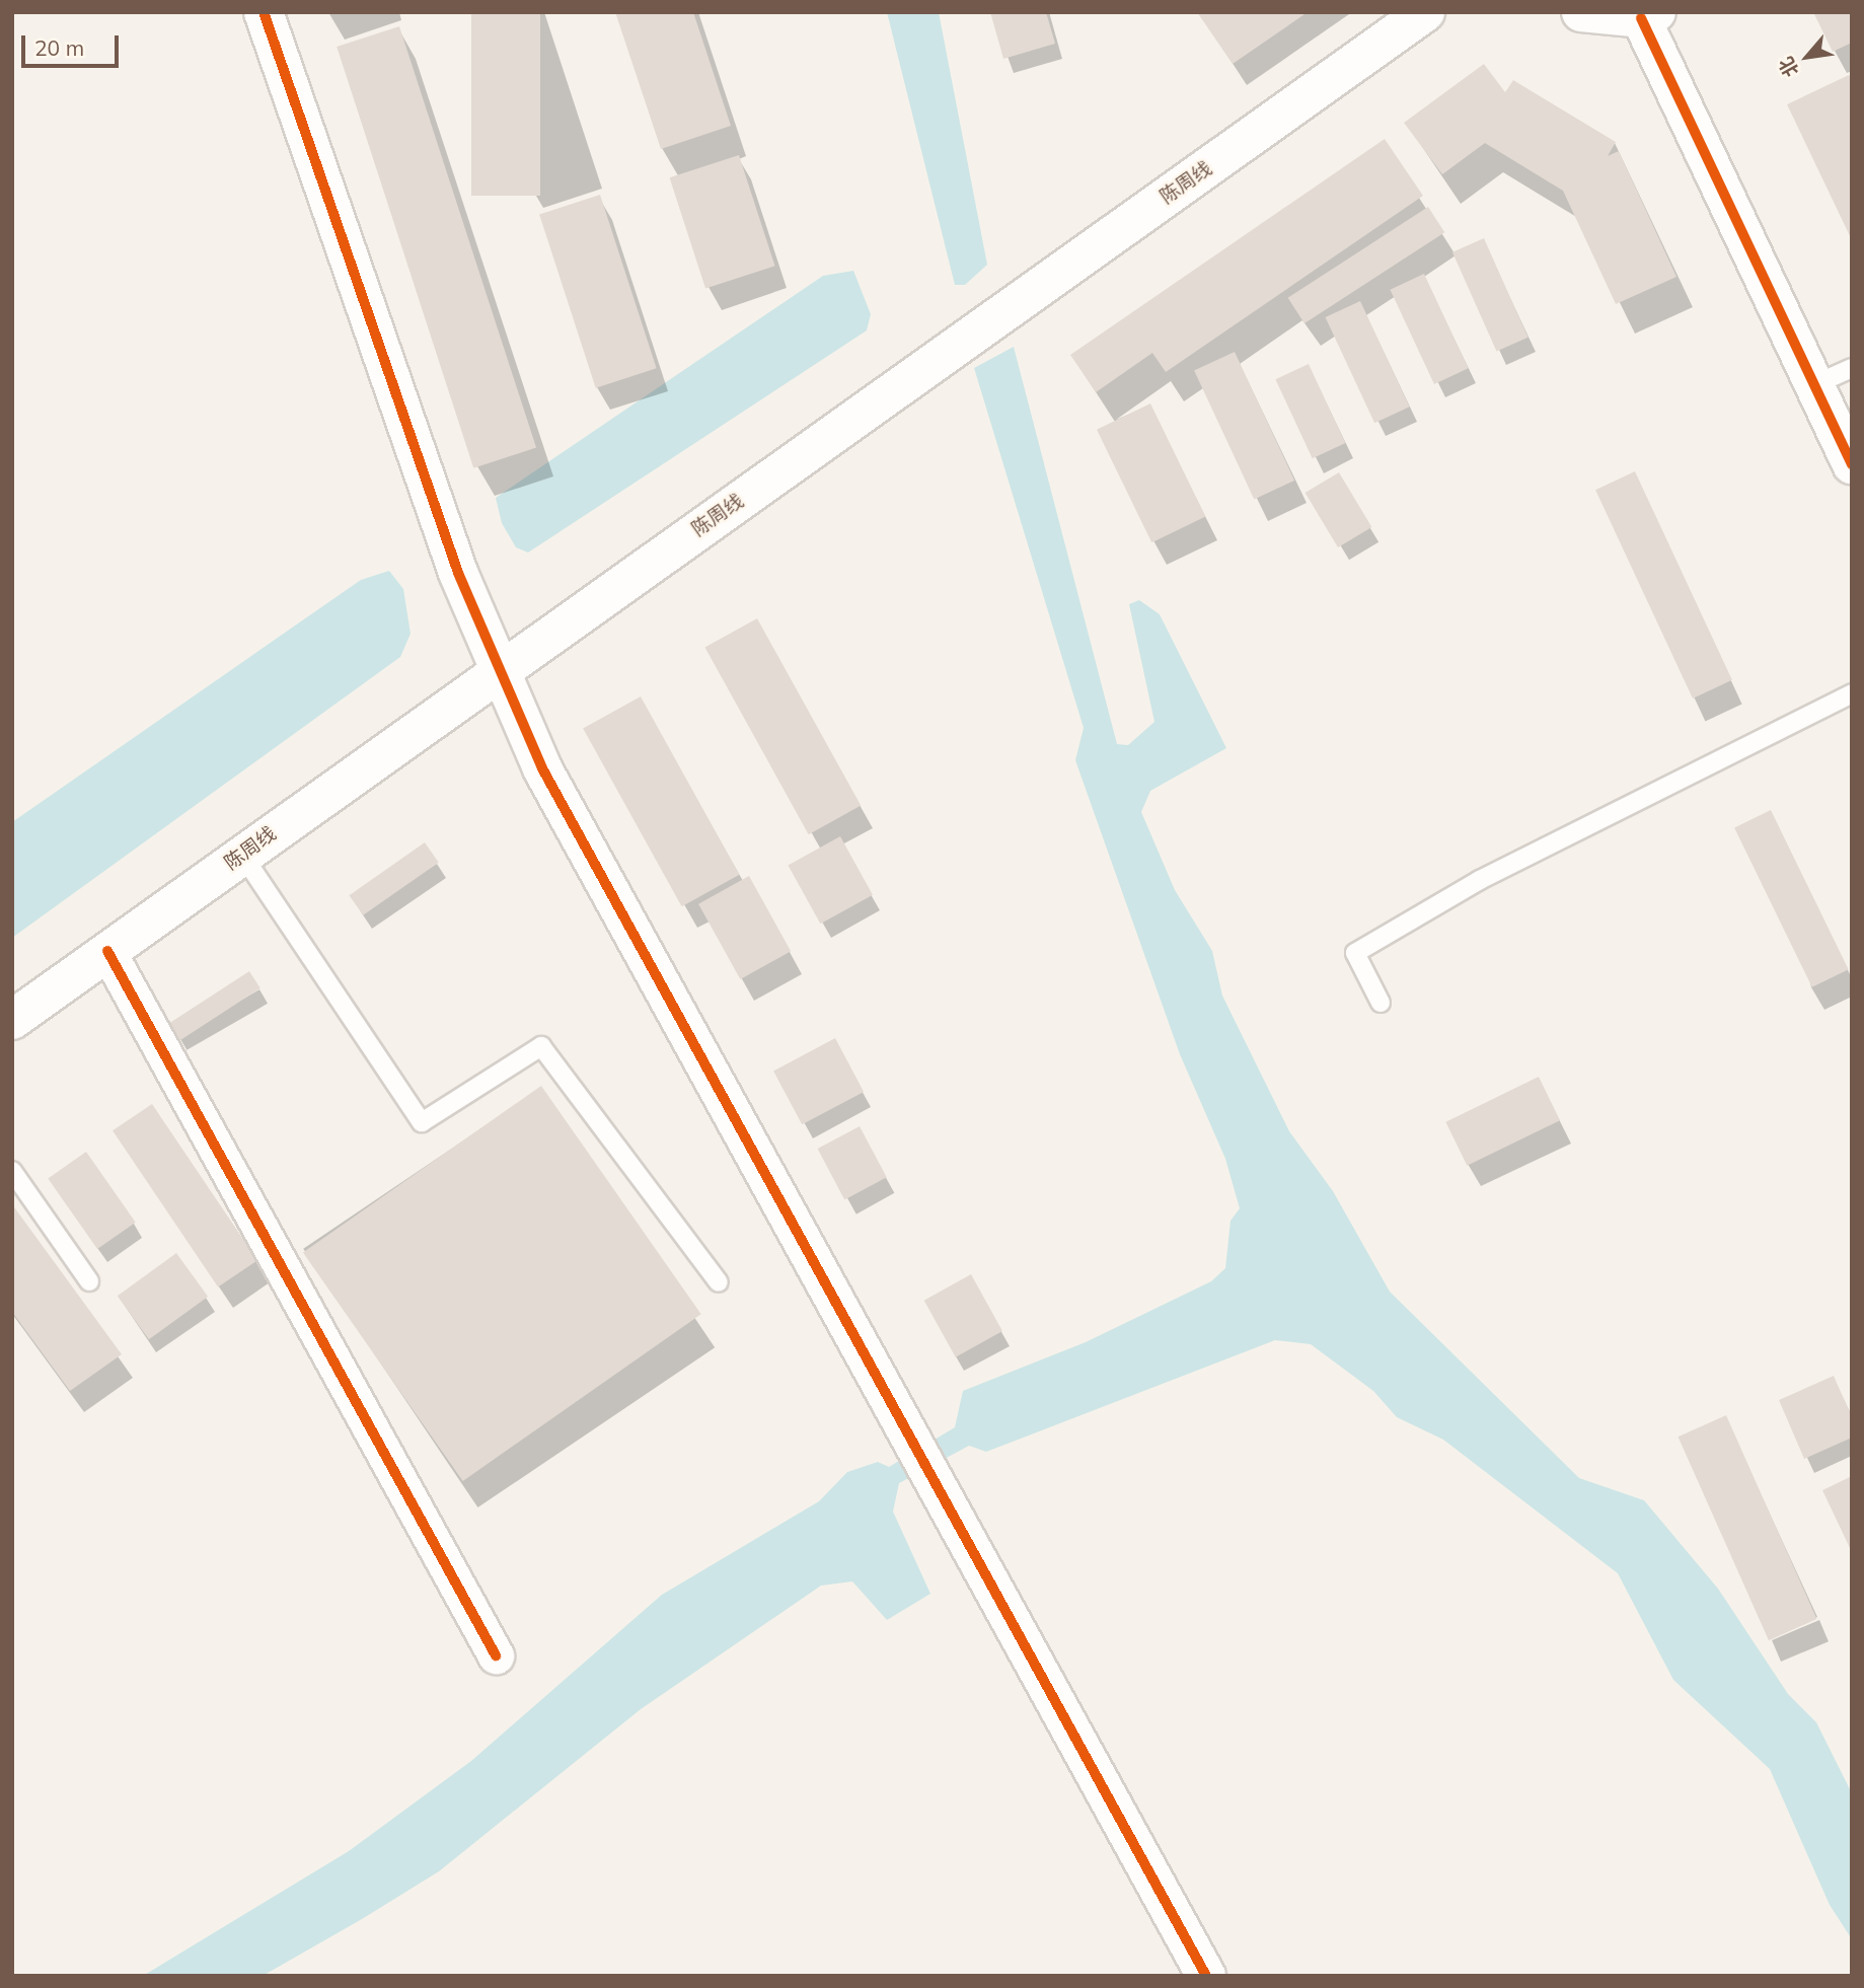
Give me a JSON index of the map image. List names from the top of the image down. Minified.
{"streets":{"street":["陈周线"]},"scale_bar":"20 m","north":"bottom left"}
